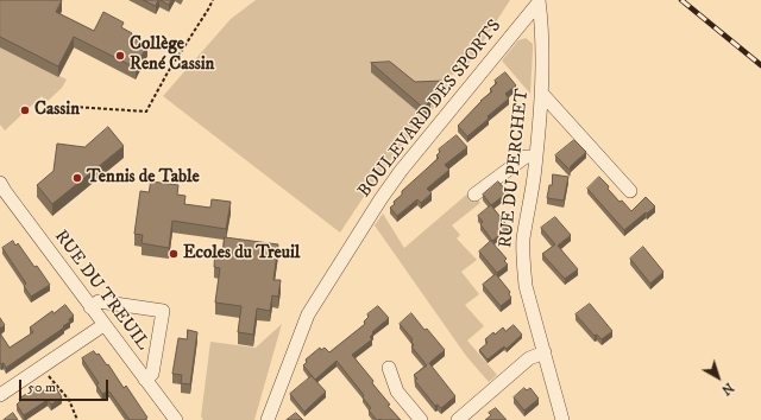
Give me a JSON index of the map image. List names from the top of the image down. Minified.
{"streets":{"street":["BOULEVARD DES SPORTS","RUE DU PERCHET","RUE DU TREUIL"]},"crossings":[["BOULEVARD DES SPORTS","RUE DU PERCHET"]],"places":["Collège René Cassin","Cassin","Tennis de Table","Ecoles du Treuil"],"scale_bar":"50 m","north":"bottom right"}
